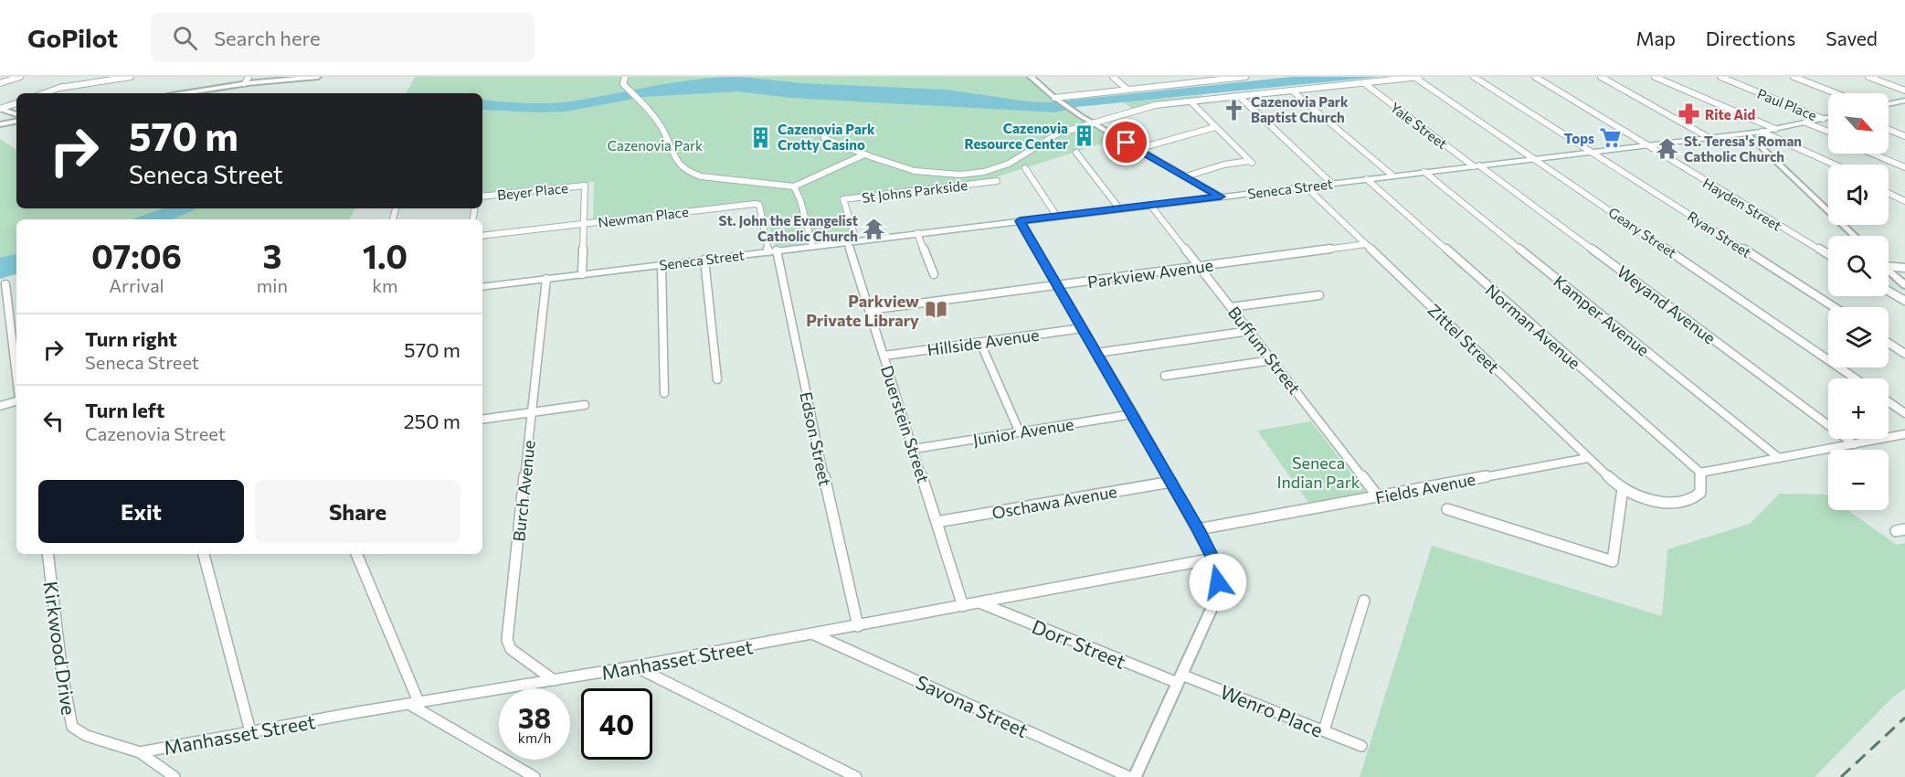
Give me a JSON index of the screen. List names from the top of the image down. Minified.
{"streets":{"main road":["Seneca Street"],"street":["Paul Place","Yale Street","Beyer Place","St Johns Parkside","Hayden Street","Newman Place","Geary Street","Ryan Street","Parkview Avenue","Weyand Avenue","Kamper Avenue","Norman Avenue","Zittel Street","Hillside Avenue","Buffum Street","Duerstein Street","Junior Avenue","Edson Street","Fields Avenue","Burch Avenue","Oschawa Avenue","Dorr Street","Kirkwood Drive","Manhasset Street","Savona Street","Wenro Place"]},"crossings":[["Paul Place","Seneca Street"],["Yale Street","Seneca Street"],["Yale Street","Weyand Avenue"],["Seneca Street","St Johns Parkside"],["Seneca Street","Hayden Street"],["Seneca Street","Newman Place"],["Seneca Street","Geary Street"],["Seneca Street","Ryan Street"],["Seneca Street","Weyand Avenue"],["Seneca Street","Kamper Avenue"],["Seneca Street","Norman Avenue"],["Seneca Street","Zittel Street"],["Seneca Street","Buffum Street"],["Seneca Street","Duerstein Street"],["Seneca Street","Edson Street"],["Seneca Street","Burch Avenue"],["Beyer Place","Newman Place"],["St Johns Parkside","Duerstein Street"],["Newman Place","Edson Street"],["Parkview Avenue","Zittel Street"],["Parkview Avenue","Buffum Street"],["Parkview Avenue","Duerstein Street"],["Norman Avenue","Zittel Street"],["Zittel Street","Fields Avenue"],["Hillside Avenue","Duerstein Street"],["Buffum Street","Fields Avenue"],["Duerstein Street","Junior Avenue"],["Duerstein Street","Oschawa Avenue"],["Duerstein Street","Manhasset Street"],["Edson Street","Manhasset Street"],["Burch Avenue","Manhasset Street"],["Dorr Street","Manhasset Street"],["Dorr Street","Wenro Place"],["Kirkwood Drive","Manhasset Street"],["Manhasset Street","Savona Street"]],"parks":["Cazenovia Park","Seneca Indian Park"],"places":{"church":["Cazenovia Park Baptist Church"],"pharmacy":["Rite Aid"],"building":["Cazenovia Resource Center","Cazenovia Park Crotty Casino"],"supermarket":["Tops"],"temple":["St. Teresa's Roman Catholic Church","St. John the Evangelist Catholic Church"],"library":["Parkview Private Library"]},"north":"bottom right","page":{"header":"GoPilot","search":"Search here","nav":["Map","Directions","Saved"],"map_buttons":["+","−"],"turn":["570 m","Seneca Street"],"eta":["07:06","Arrival","3","min","1.0","km"],"list":[{"name":"Turn right","note":"Seneca Street","value":"570 m"},{"name":"Turn left","note":"Cazenovia Street","value":"250 m"}],"buttons":["Exit","Share"],"speed":"38 km/h","limit":"40"}}
